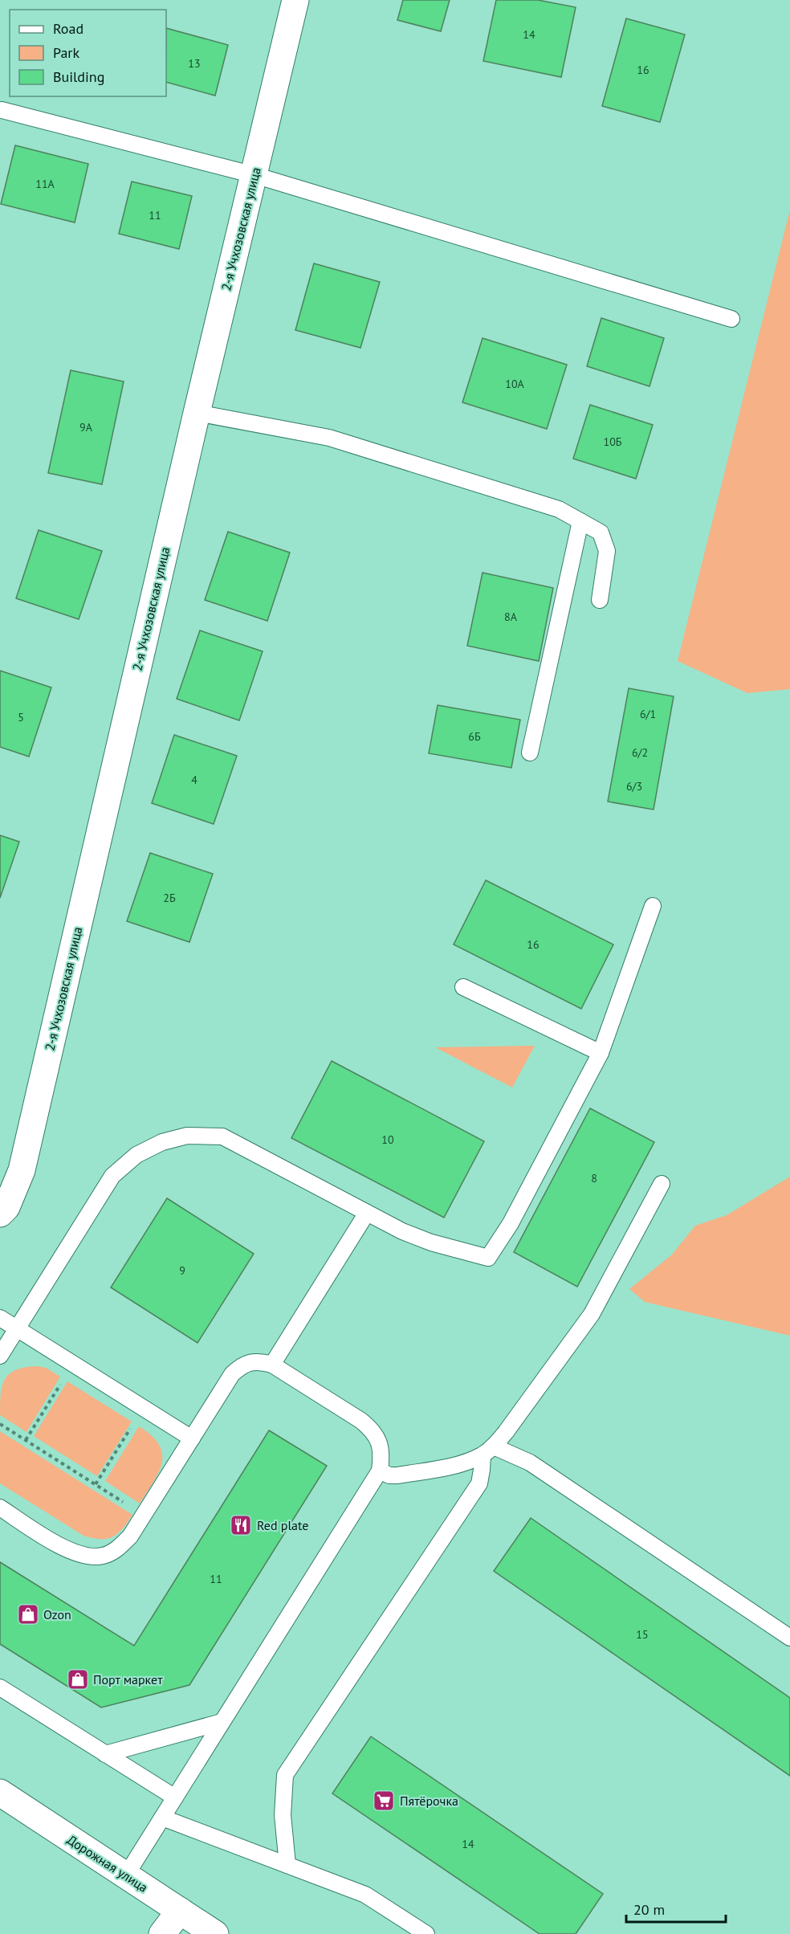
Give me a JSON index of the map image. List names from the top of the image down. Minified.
{"streets":{"street":["2-я Учхозовская улица","Дорожная улица"]},"places":{"restaurant":["Red plate"],"shop":["Ozon","Порт маркет"],"supermarket":["Пятёрочка"]},"house_numbers":["14","13","16","11А","11","10А","9А","10Б","8А","6/1","5","6Б","6/2","4","6/3","2Б","16","10","8","9","11","15","14"],"legend":["Road","Park","Building"],"scale_bar":"20 m"}
